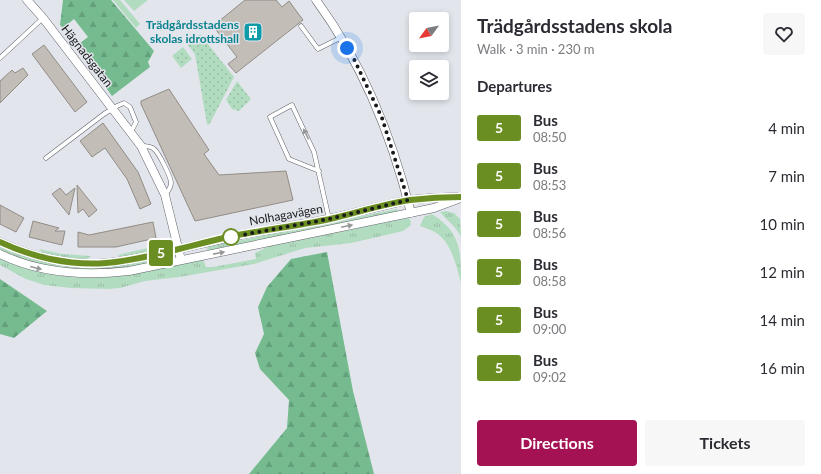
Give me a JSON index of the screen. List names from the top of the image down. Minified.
{"streets":{"street":["Hägnadsgatan","Nolhagavägen"]},"crossings":[["Hägnadsgatan","Nolhagavägen"]],"places":{"building":["Trädgårdsstadens skolas idrottshall"]},"lines":["bus line 5"],"north":"bottom left","page":{"on_map":"5","heading":[["Trädgårdsstadens skola","Walk · 3 min · 230 m"],"Departures"],"list":[{"mark":"5","name":"Bus","note":"08:50","value":"4 min"},{"mark":"5","name":"Bus","note":"08:53","value":"7 min"},{"mark":"5","name":"Bus","note":"08:56","value":"10 min"},{"mark":"5","name":"Bus","note":"08:58","value":"12 min"},{"mark":"5","name":"Bus","note":"09:00","value":"14 min"},{"mark":"5","name":"Bus","note":"09:02","value":"16 min"}],"buttons":["Directions","Tickets"]}}
